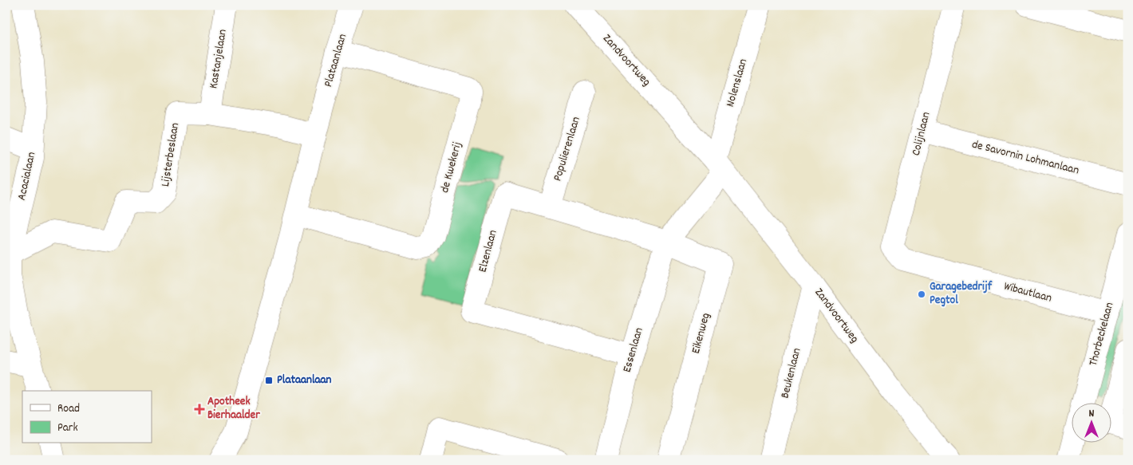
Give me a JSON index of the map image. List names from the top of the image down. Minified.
{"streets":{"street":["Kastanjelaan","Plataanlaan","Zandvoortweg","Nolenslaan","Colijnlaan","Populierenlaan","Lijsterbeslaan","de Savornin Lohmanlaan","de Kwekerij","Acacialaan","Elzenlaan","Wibautlaan","Eikenweg","Thorbeckelaan","Essenlaan","Beukenlaan"]},"crossings":[["Kastanjelaan","Lijsterbeslaan"],["Plataanlaan","Lijsterbeslaan"],["Plataanlaan","de Kwekerij"],["Zandvoortweg","Nolenslaan"],["Zandvoortweg","Beukenlaan"],["Colijnlaan","de Savornin Lohmanlaan"],["Colijnlaan","Wibautlaan"],["Populierenlaan","Elzenlaan"],["Lijsterbeslaan","Acacialaan"],["Elzenlaan","Eikenweg"],["Elzenlaan","Essenlaan"],["Wibautlaan","Thorbeckelaan"],["Eikenweg","Essenlaan"]],"places":{"other":["Garagebedrijf Pegtol"],"transit":["Plataanlaan"],"health":["Apotheek Bierhaalder"]},"legend":["Road","Park"],"north":"top"}
